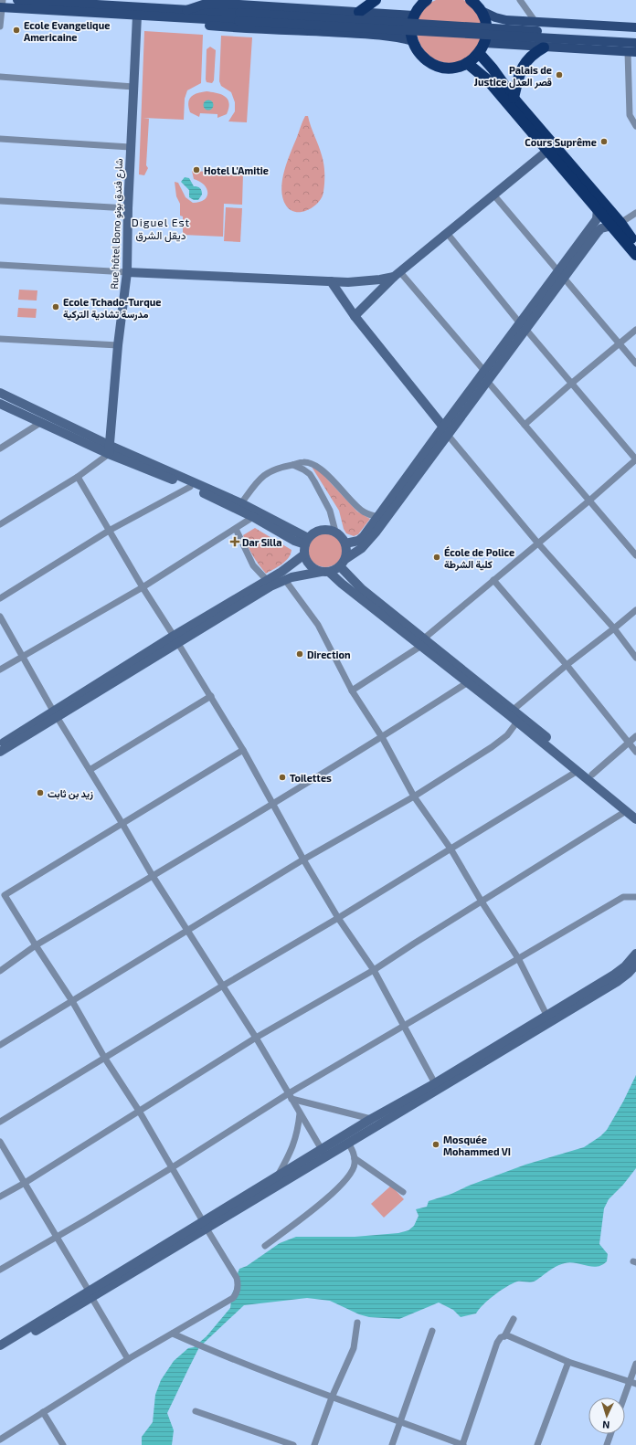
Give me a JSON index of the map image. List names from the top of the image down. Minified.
{"streets":{"street":["Rue hôtel Bono شارع فندق بونو"]},"districts":["Diguel Est ديقل الشرق"],"places":{"other":["Ecole Evangelique Americaine","Palais de Justice قصر العدل","Cours Suprême","Hotel L'Amitie","Ecole Tchado-Turque مدرسة تشادية التركية","École de Police كلية الشرطة","Direction","Toilettes","زيد بن ثابت","Mosquée Mohammed VI"],"health":["Dar Silla"]},"north":"bottom"}
